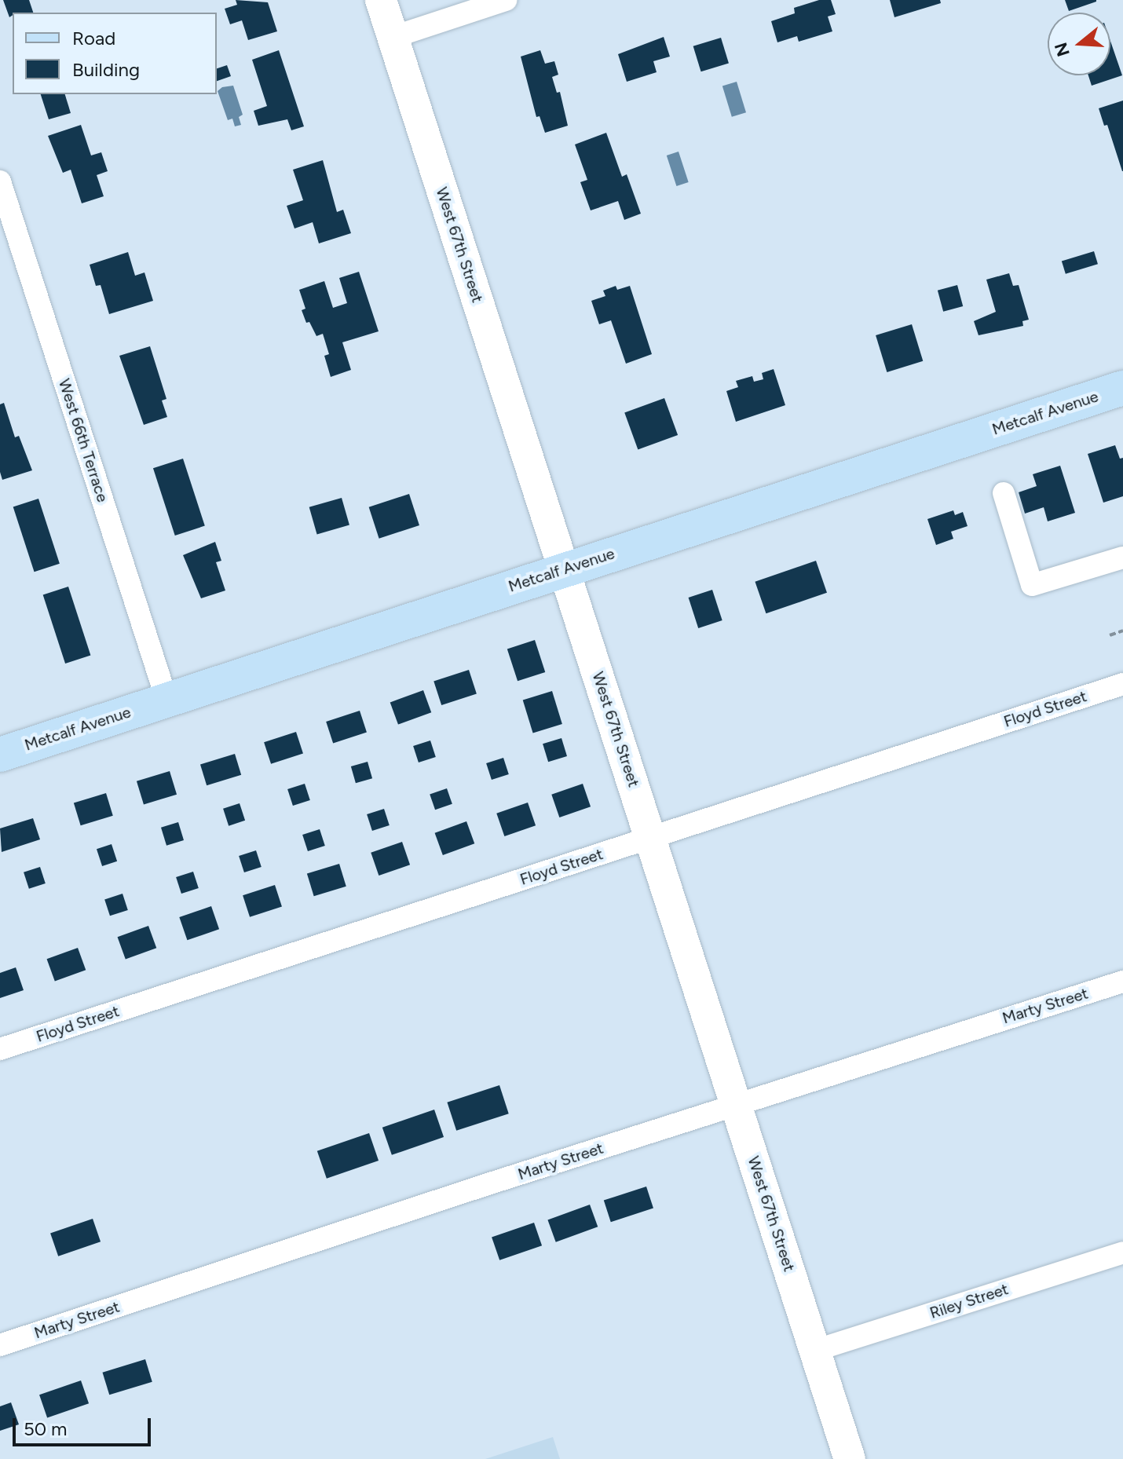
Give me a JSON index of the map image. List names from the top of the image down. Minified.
{"streets":{"main road":["Metcalf Avenue"],"street":["West 67th Street","West 66th Terrace","Floyd Street","Marty Street","Riley Street"]},"crossings":[["West 67th Street","Metcalf Avenue"],["West 67th Street","Floyd Street"],["West 67th Street","Marty Street"],["West 67th Street","Riley Street"],["Metcalf Avenue","West 66th Terrace"]],"legend":["Road","Building"],"scale_bar":"50 m","north":"left"}
